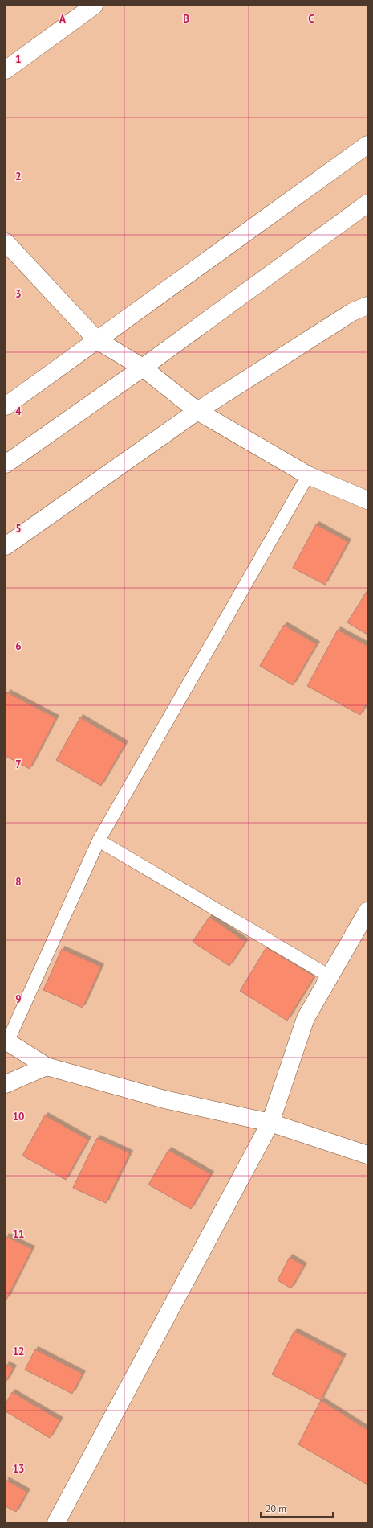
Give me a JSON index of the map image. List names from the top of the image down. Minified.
{"scale_bar":"20 m","grid":{"columns":["A","B","C"],"rows":["1","2","3","4","5","6","7","8","9","10","11","12","13"]}}
